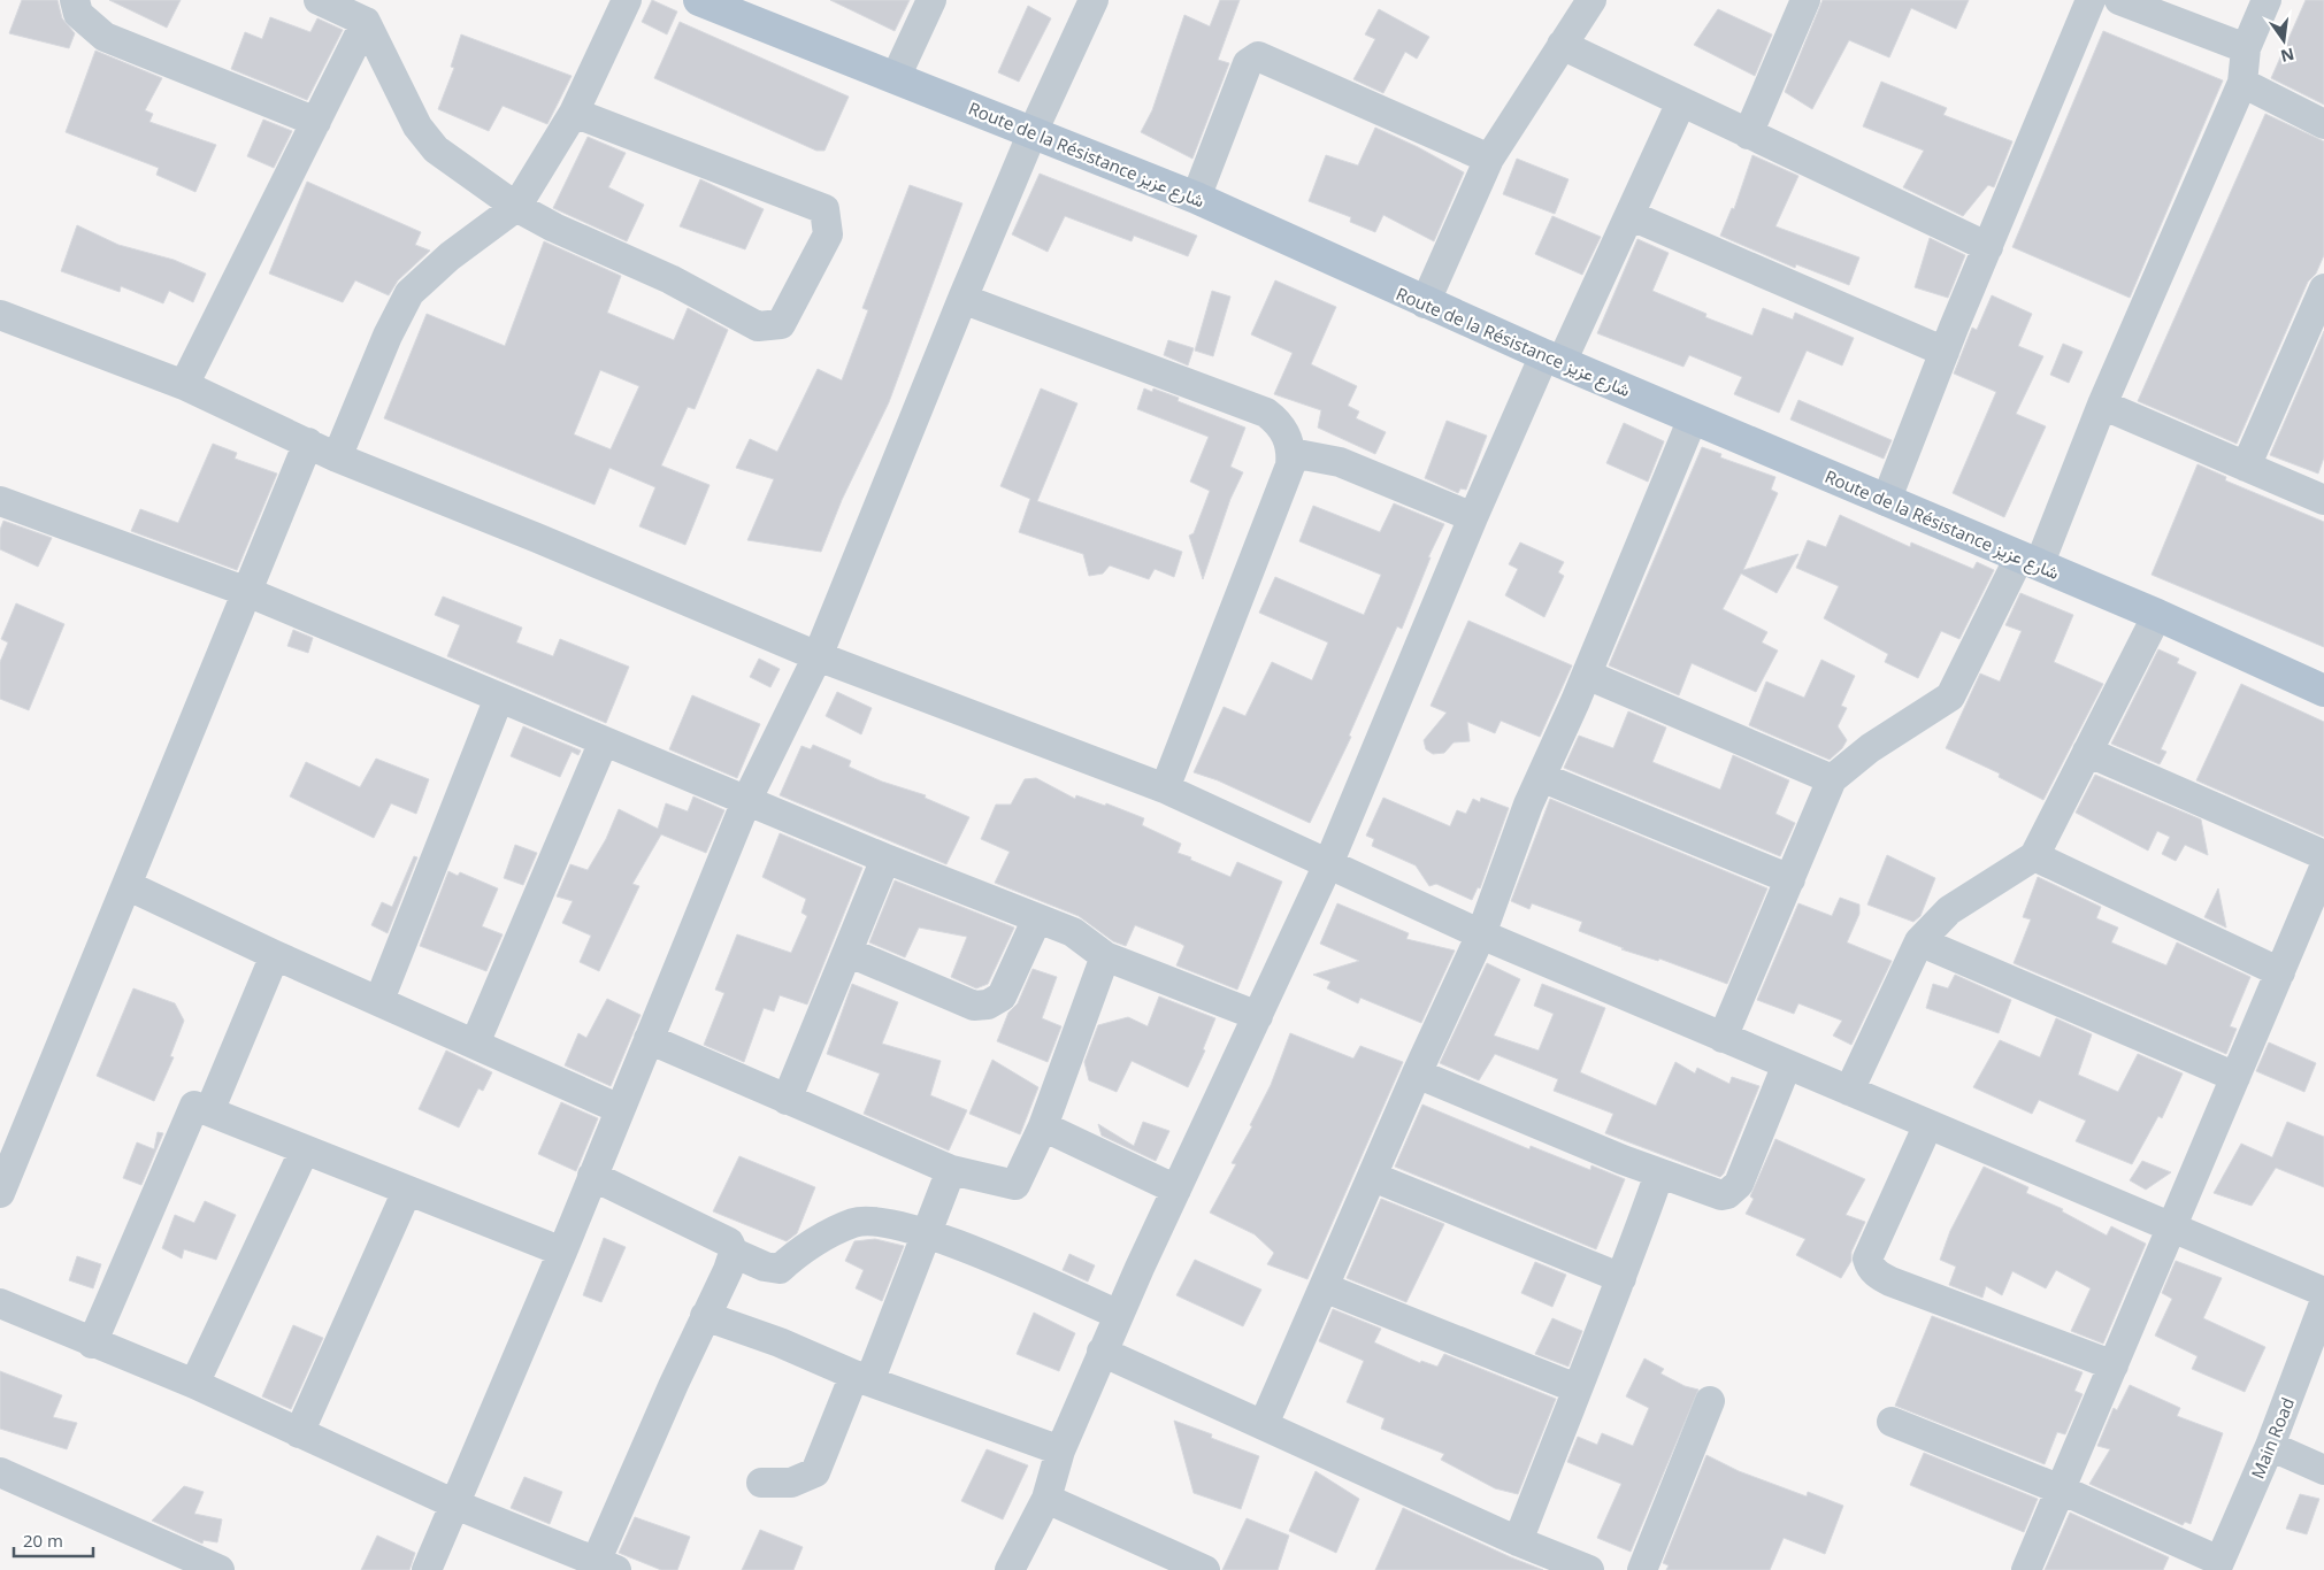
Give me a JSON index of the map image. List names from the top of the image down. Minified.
{"streets":{"main road":["Route de la Résistance شارع عزيز"],"street":["Main Road"]},"scale_bar":"20 m","north":"bottom"}
